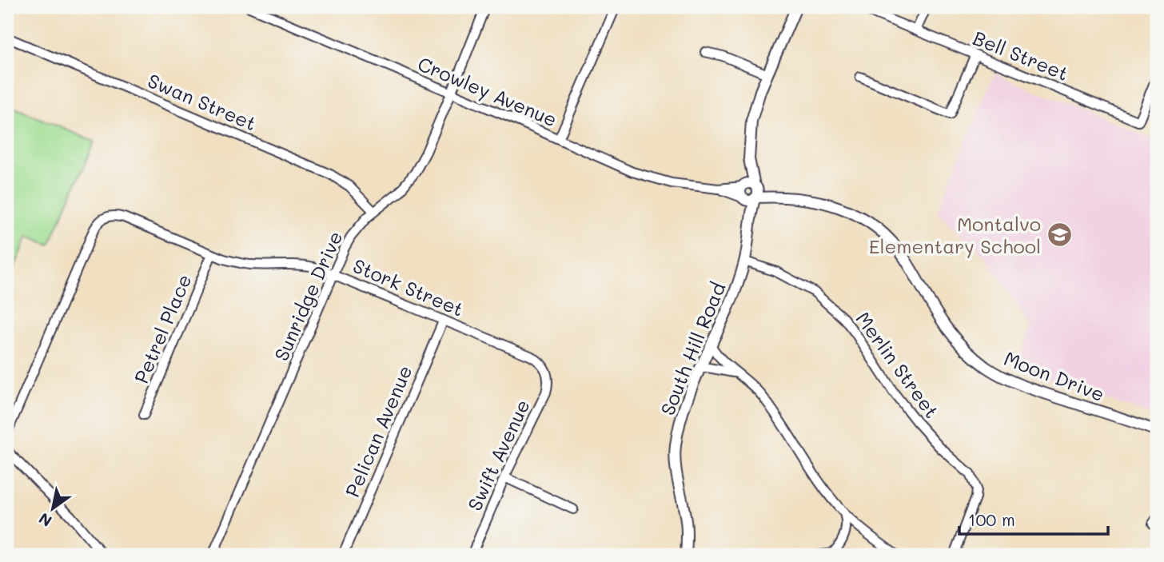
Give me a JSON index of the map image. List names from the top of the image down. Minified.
{"streets":{"street":["Bell Street","Crowley Avenue","Swan Street","Stork Street","Sunridge Drive","Petrel Place","South Hill Road","Merlin Street","Moon Drive","Pelican Avenue","Swift Avenue"]},"crossings":[["Crowley Avenue","Sunridge Drive"],["Crowley Avenue","South Hill Road"],["Crowley Avenue","Moon Drive"],["Swan Street","Sunridge Drive"],["Stork Street","Sunridge Drive"],["Stork Street","Petrel Place"],["Stork Street","Pelican Avenue"],["Stork Street","Swift Avenue"],["South Hill Road","Merlin Street"],["South Hill Road","Moon Drive"]],"places":{"school or university":["Montalvo Elementary School"]},"scale_bar":"100 m","north":"bottom left"}
